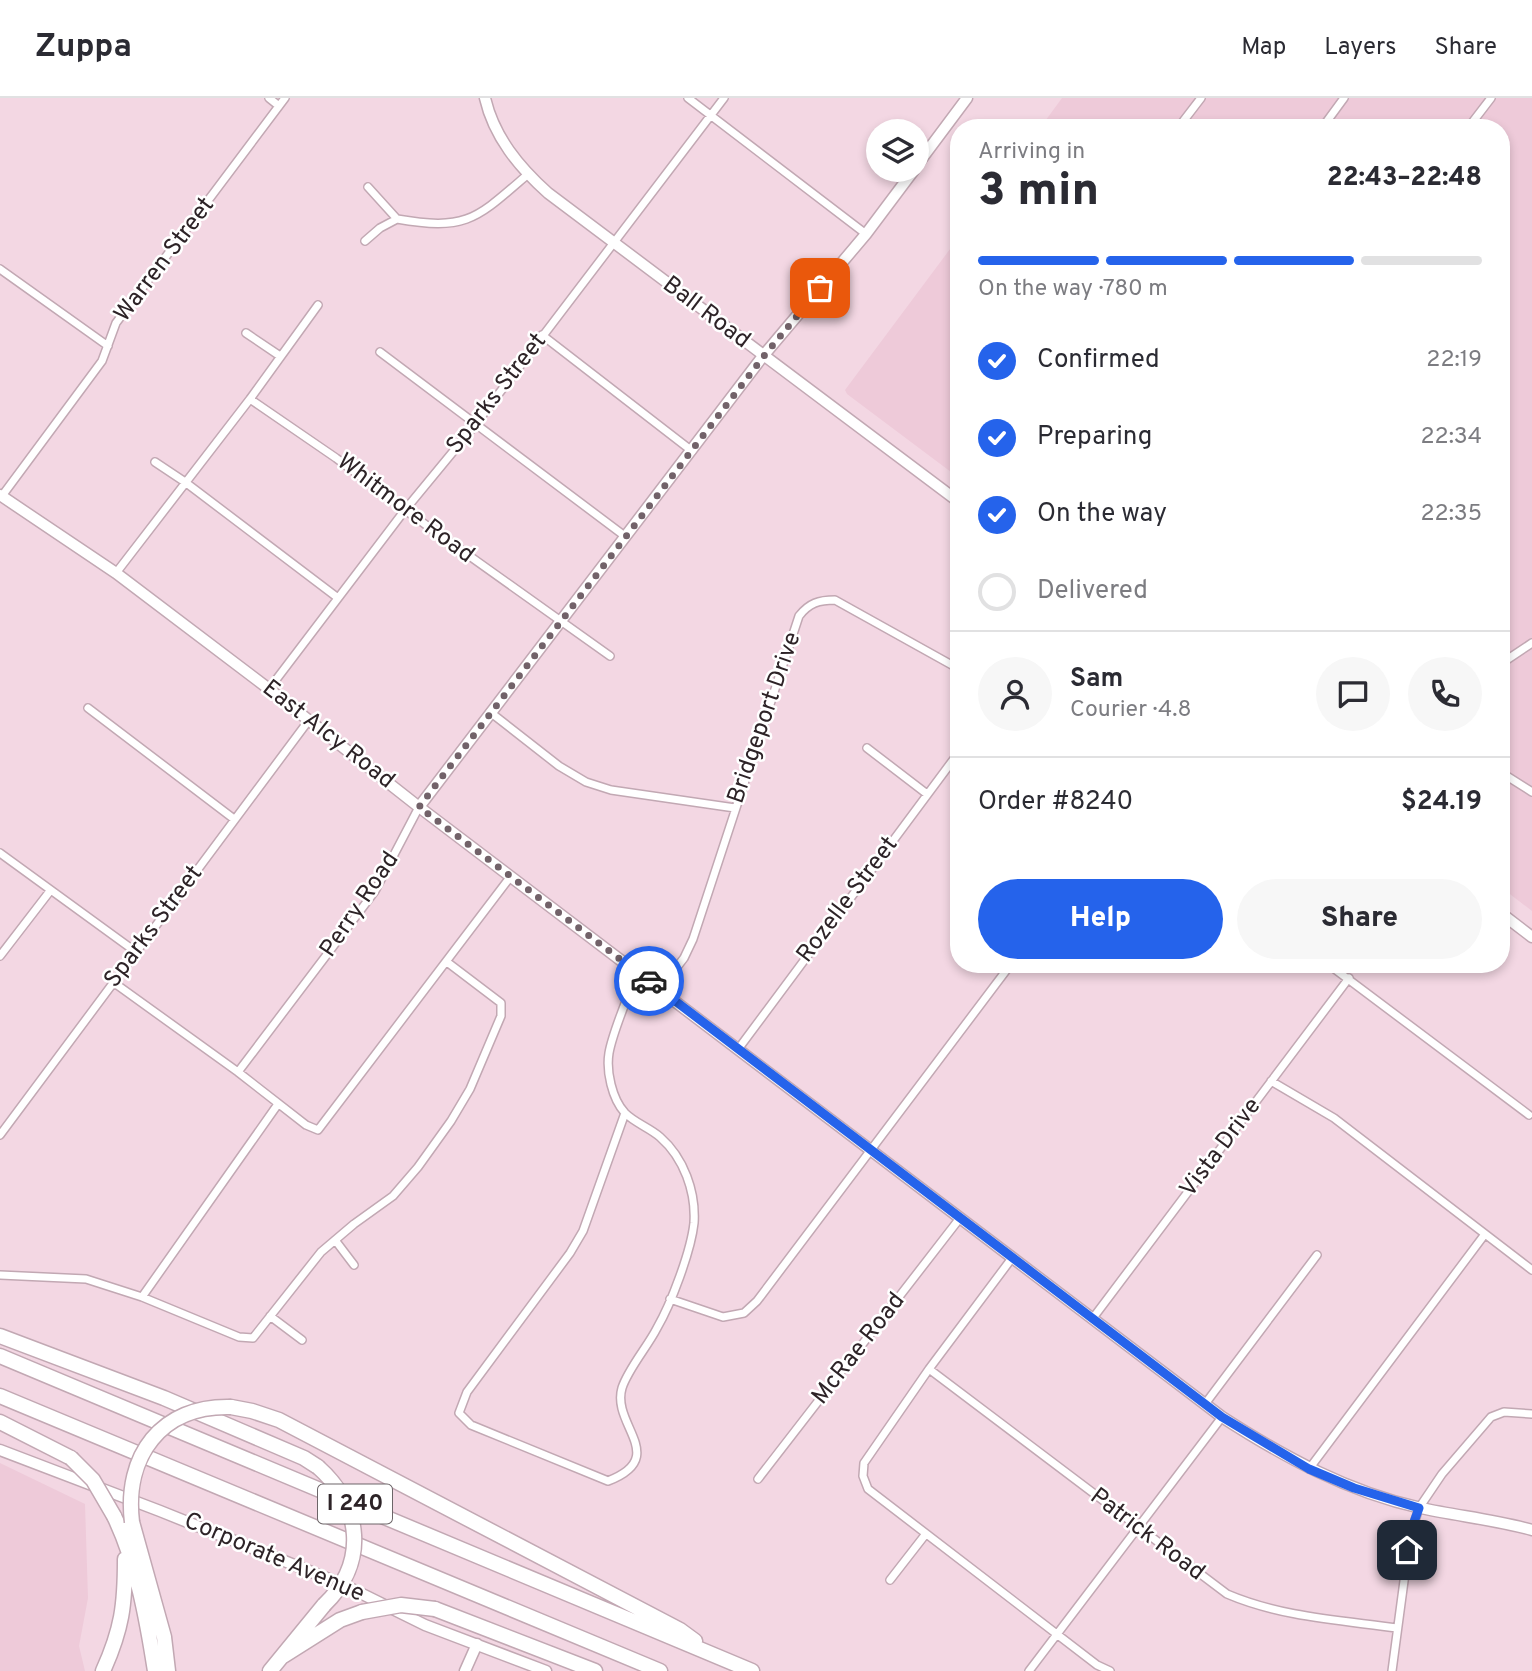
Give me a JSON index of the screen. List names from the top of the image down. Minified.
{"streets":{"highway":["I 240"],"street":["Warren Street","Ball Road","Sparks Street","Whitmore Road","Bridgeport Drive","East Alcy Road","Rozelle Street","Perry Road","Vista Drive","McRae Road","Patrick Road","Corporate Avenue"]},"crossings":[["Warren Street","East Alcy Road"],["Ball Road","Sparks Street"],["Ball Road","Perry Road"],["Sparks Street","Whitmore Road"],["Sparks Street","East Alcy Road"],["Whitmore Road","Perry Road"],["Bridgeport Drive","East Alcy Road"],["East Alcy Road","Rozelle Street"],["East Alcy Road","Perry Road"],["East Alcy Road","Vista Drive"],["East Alcy Road","McRae Road"]],"page":{"header":"Zuppa","nav":["Map","Layers","Share"],"heading":["3 min","Arriving in","22:43–22:48"],"panel":["Sam","Courier · 4.8","Order #8240","$24.19"],"bar":"On the way · 780 m","list":[["Confirmed","22:19"],["Preparing","22:34"],["On the way","22:35"],"Delivered"],"buttons":["Help","Share"]}}
